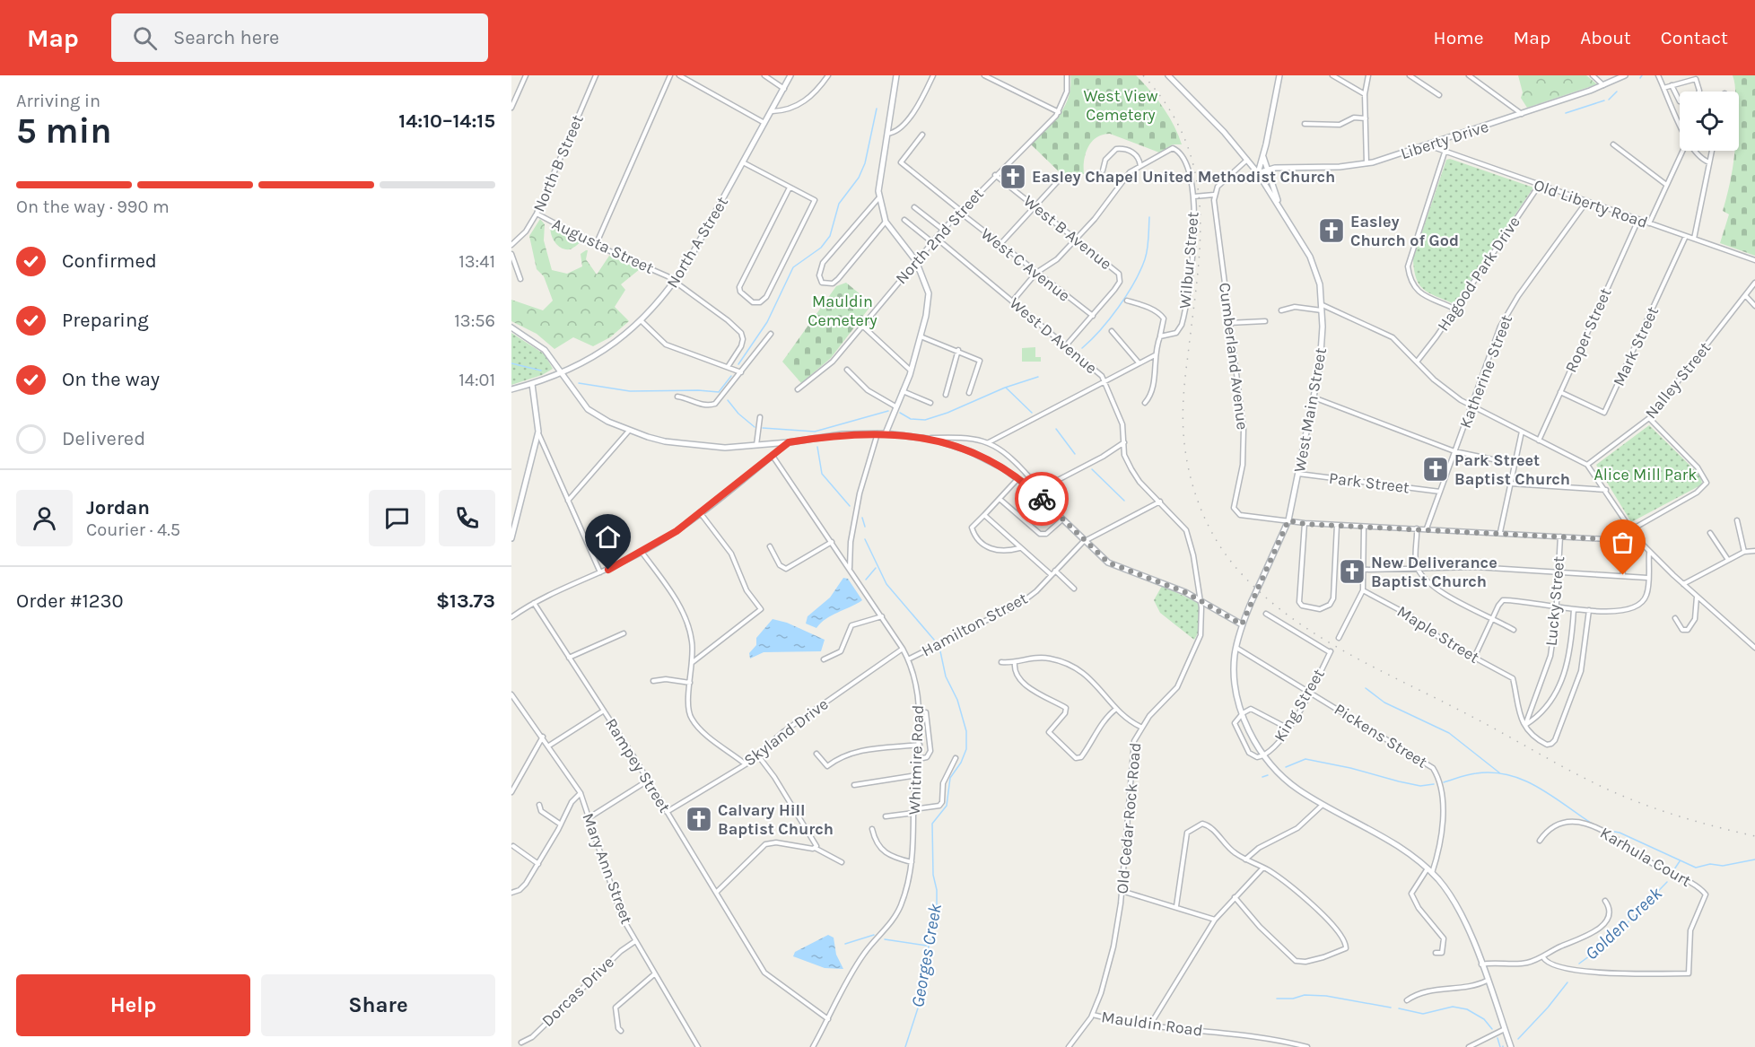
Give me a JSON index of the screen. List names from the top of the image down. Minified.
{"streets":{"main road":["Liberty Drive","North A Street","West Main Street"],"street":["North B Street","Old Liberty Road","West B Avenue","North 2nd Street","Augusta Street","Wilbur Street","West C Avenue","Hagood Park Drive","Roper Street","West D Avenue","Mark Street","Cumberland Avenue","Katherine Street","Nalley Street","Park Street","Lucky Street","Hamilton Street","Maple Street","King Street","Skyland Drive","Pickens Street","Whitmire Road","Rampey Street","Old Cedar Rock Road","Karhula Court","Mary Ann Street","Dorcas Drive","Mauldin Road"]},"crossings":[["Liberty Drive","Old Liberty Road"],["Liberty Drive","West Main Street"],["North B Street","Augusta Street"],["Old Liberty Road","Hagood Park Drive"],["Old Liberty Road","Roper Street"],["Old Liberty Road","Mark Street"],["Old Liberty Road","Katherine Street"],["West B Avenue","North 2nd Street"],["West B Avenue","West C Avenue"],["West B Avenue","West D Avenue"],["North 2nd Street","West C Avenue"],["North 2nd Street","West D Avenue"],["North A Street","Augusta Street"],["Wilbur Street","Cumberland Avenue"],["Roper Street","Mark Street"],["West D Avenue","Hamilton Street"],["West D Avenue","Old Cedar Rock Road"],["Cumberland Avenue","West Main Street"],["Katherine Street","Park Street"],["West Main Street","Park Street"],["West Main Street","King Street"],["West Main Street","Pickens Street"],["Lucky Street","Maple Street"],["Hamilton Street","Whitmire Road"],["King Street","Pickens Street"],["Skyland Drive","Whitmire Road"],["Skyland Drive","Rampey Street"],["Whitmire Road","Rampey Street"],["Old Cedar Rock Road","Mauldin Road"],["Mary Ann Street","Dorcas Drive"]],"water":["Golden Creek","Georges Creek"],"parks":["West View Cemetery","Mauldin Cemetery","Alice Mill Park"],"places":{"church":["Easley Chapel United Methodist Church","Easley Church of God","Park Street Baptist Church","New Deliverance Baptist Church","Calvary Hill Baptist Church"]},"page":{"header":"Map","search":"Search here","nav":["Home","Map","About","Contact"],"heading":["5 min","Arriving in","14:10–14:15"],"panel":["Jordan","Courier · 4.5","Order #1230","$13.73"],"bar":"On the way · 990 m","list":[["Confirmed","13:41"],["Preparing","13:56"],["On the way","14:01"],"Delivered"],"buttons":["Help","Share"]}}
